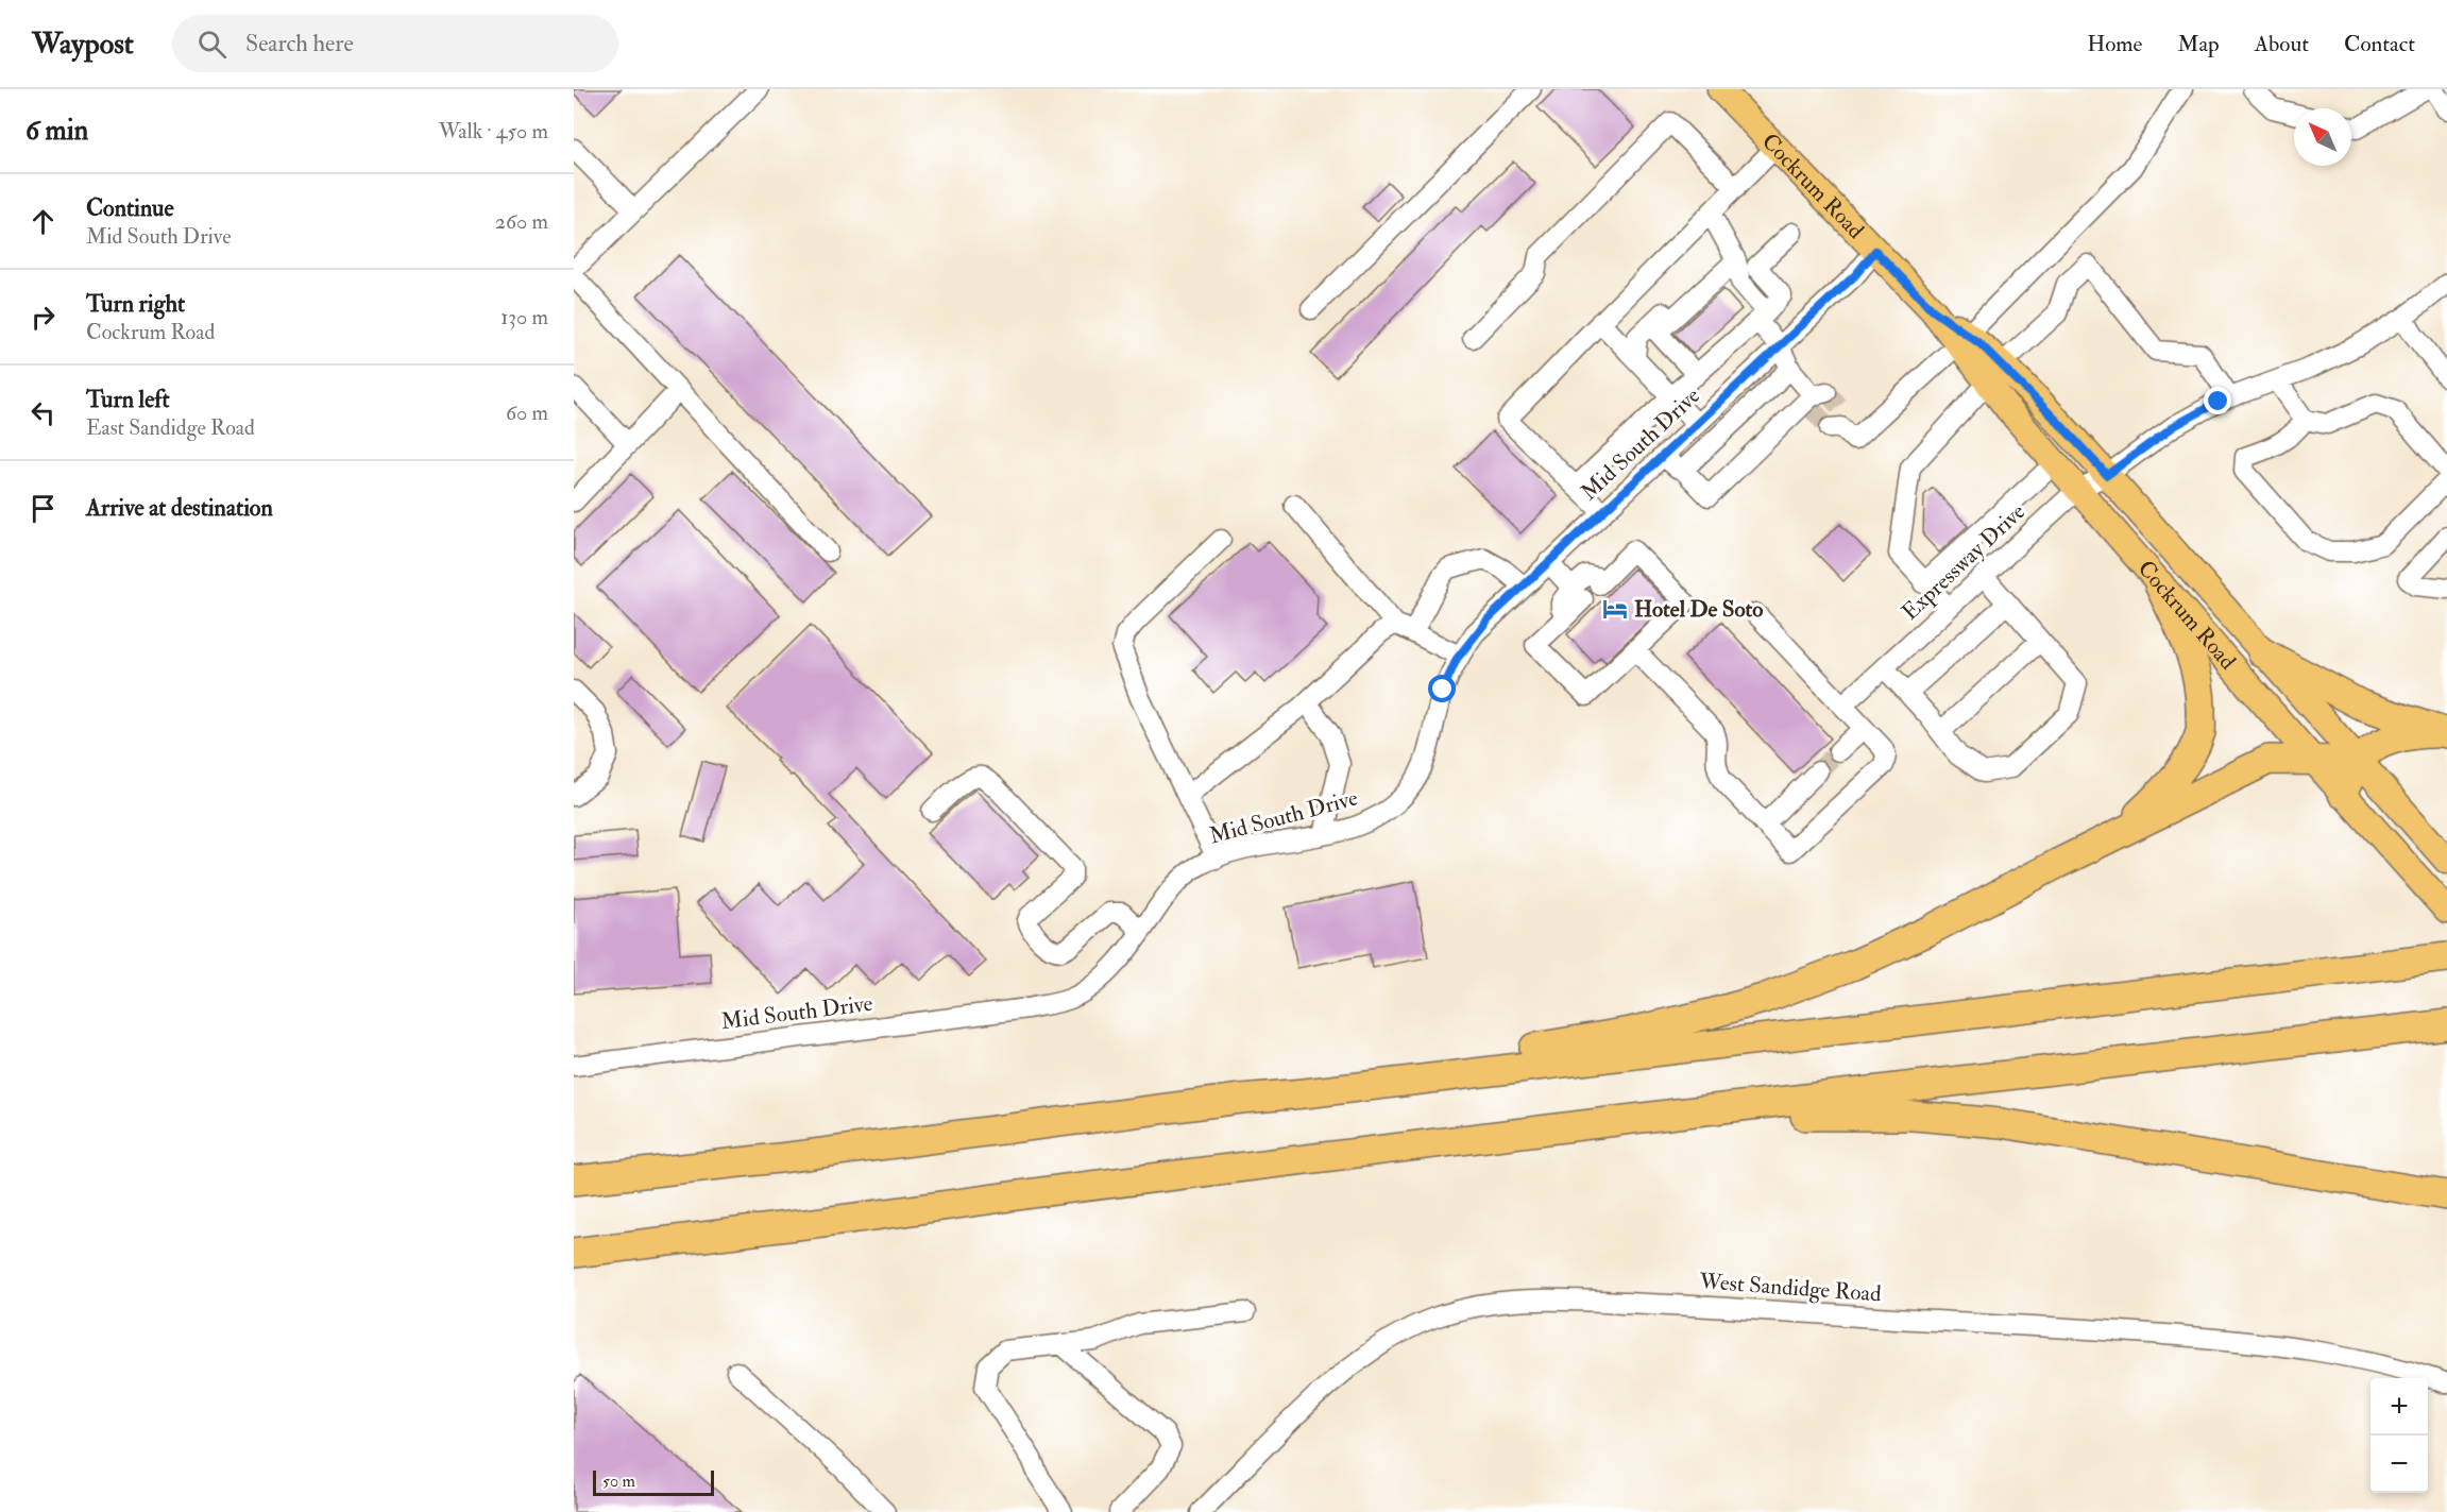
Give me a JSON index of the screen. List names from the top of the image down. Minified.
{"streets":{"main road":["Cockrum Road"],"street":["Mid South Drive","Expressway Drive","West Sandidge Road"]},"crossings":[["Cockrum Road","Mid South Drive"],["Cockrum Road","Expressway Drive"]],"places":{"hotel":["Hotel De Soto"]},"scale_bar":"50 m","north":"top left","page":{"header":"Waypost","search":"Search here","nav":["Home","Map","About","Contact"],"heading":["6 min","Walk · 450 m"],"list":[["Continue","Mid South Drive","260 m"],["Turn right","Cockrum Road","130 m"],["Turn left","East Sandidge Road","60 m"],"Arrive at destination"],"map_buttons":["+","−"],"scale":"50 m"}}
